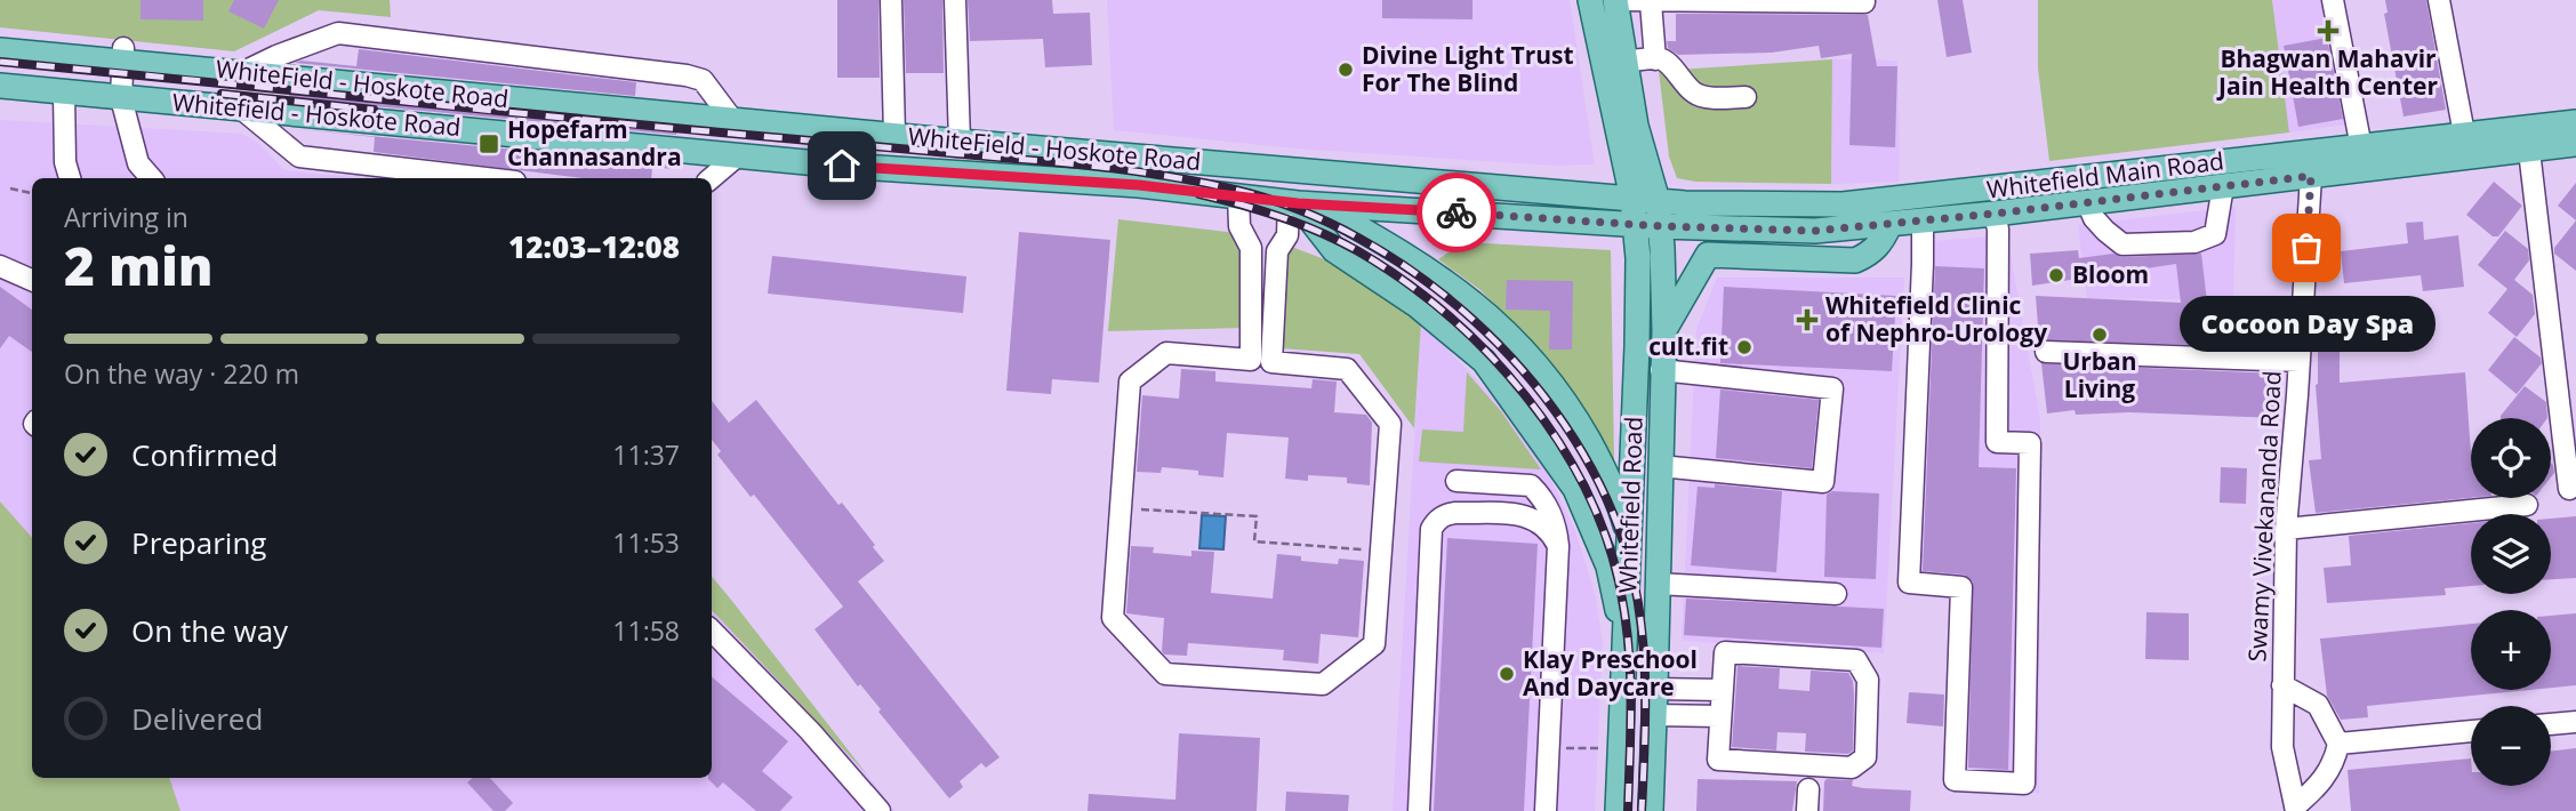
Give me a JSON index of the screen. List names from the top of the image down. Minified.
{"streets":{"main road":["WhiteField - Hoskote Road","Whitefield - Hoskote Road","Whitefield Main Road","Whitefield Road"],"street":["Swamy Vivekananda Road"]},"crossings":[["WhiteField - Hoskote Road","Whitefield Main Road"],["WhiteField - Hoskote Road","Whitefield Road"],["Whitefield - Hoskote Road","Whitefield Main Road"],["Whitefield - Hoskote Road","Whitefield Road"],["Whitefield Main Road","Whitefield Road"],["Whitefield Main Road","Swamy Vivekananda Road"]],"places":{"health":["Bhagwan Mahavir Jain Health Center","Whitefield Clinic of Nephro-Urology"],"other":["Divine Light Trust For The Blind","Cocoon Day Spa","Bloom","Urban Living","cult.fit","Klay Preschool And Daycare"],"transit":["Hopefarm Channasandra"]},"page":{"heading":["2 min","Arriving in","12:03–12:08"],"bubble":"Cocoon Day Spa","bar":"On the way · 220 m","list":[["Confirmed","11:37"],["Preparing","11:53"],["On the way","11:58"],"Delivered"],"map_buttons":["+","−"]}}
